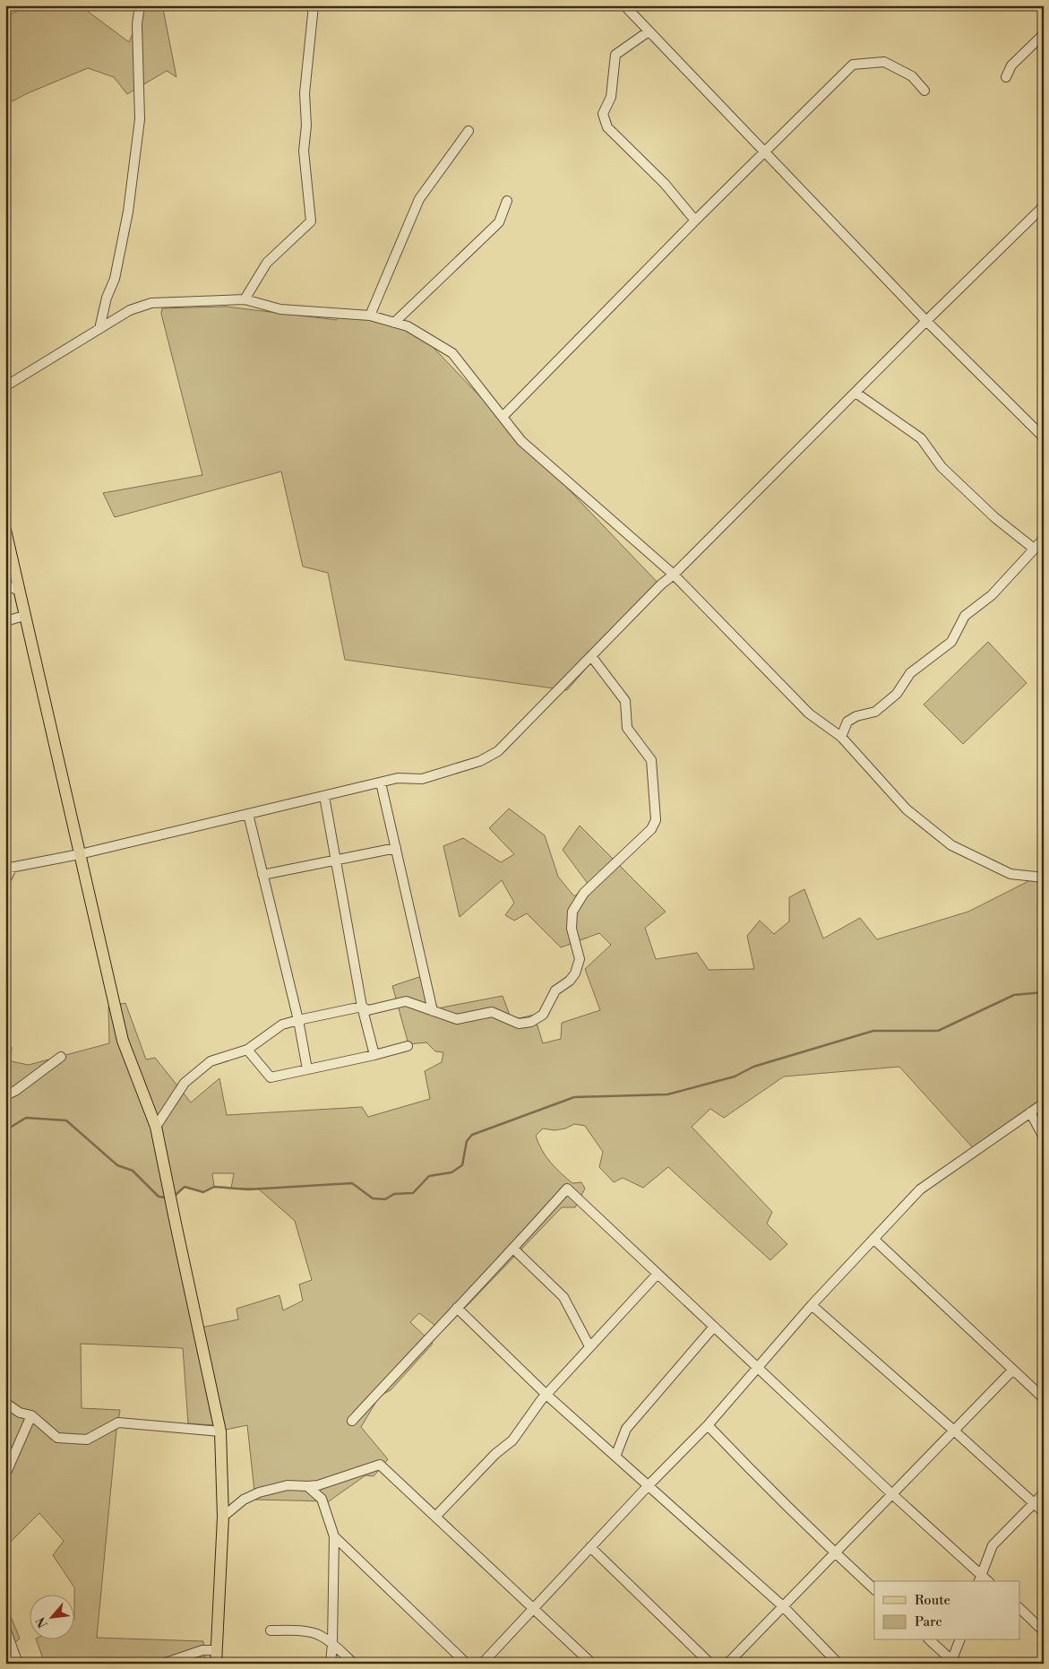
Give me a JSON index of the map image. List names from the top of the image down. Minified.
{"legend":["Route","Parc"],"north":"bottom left"}
